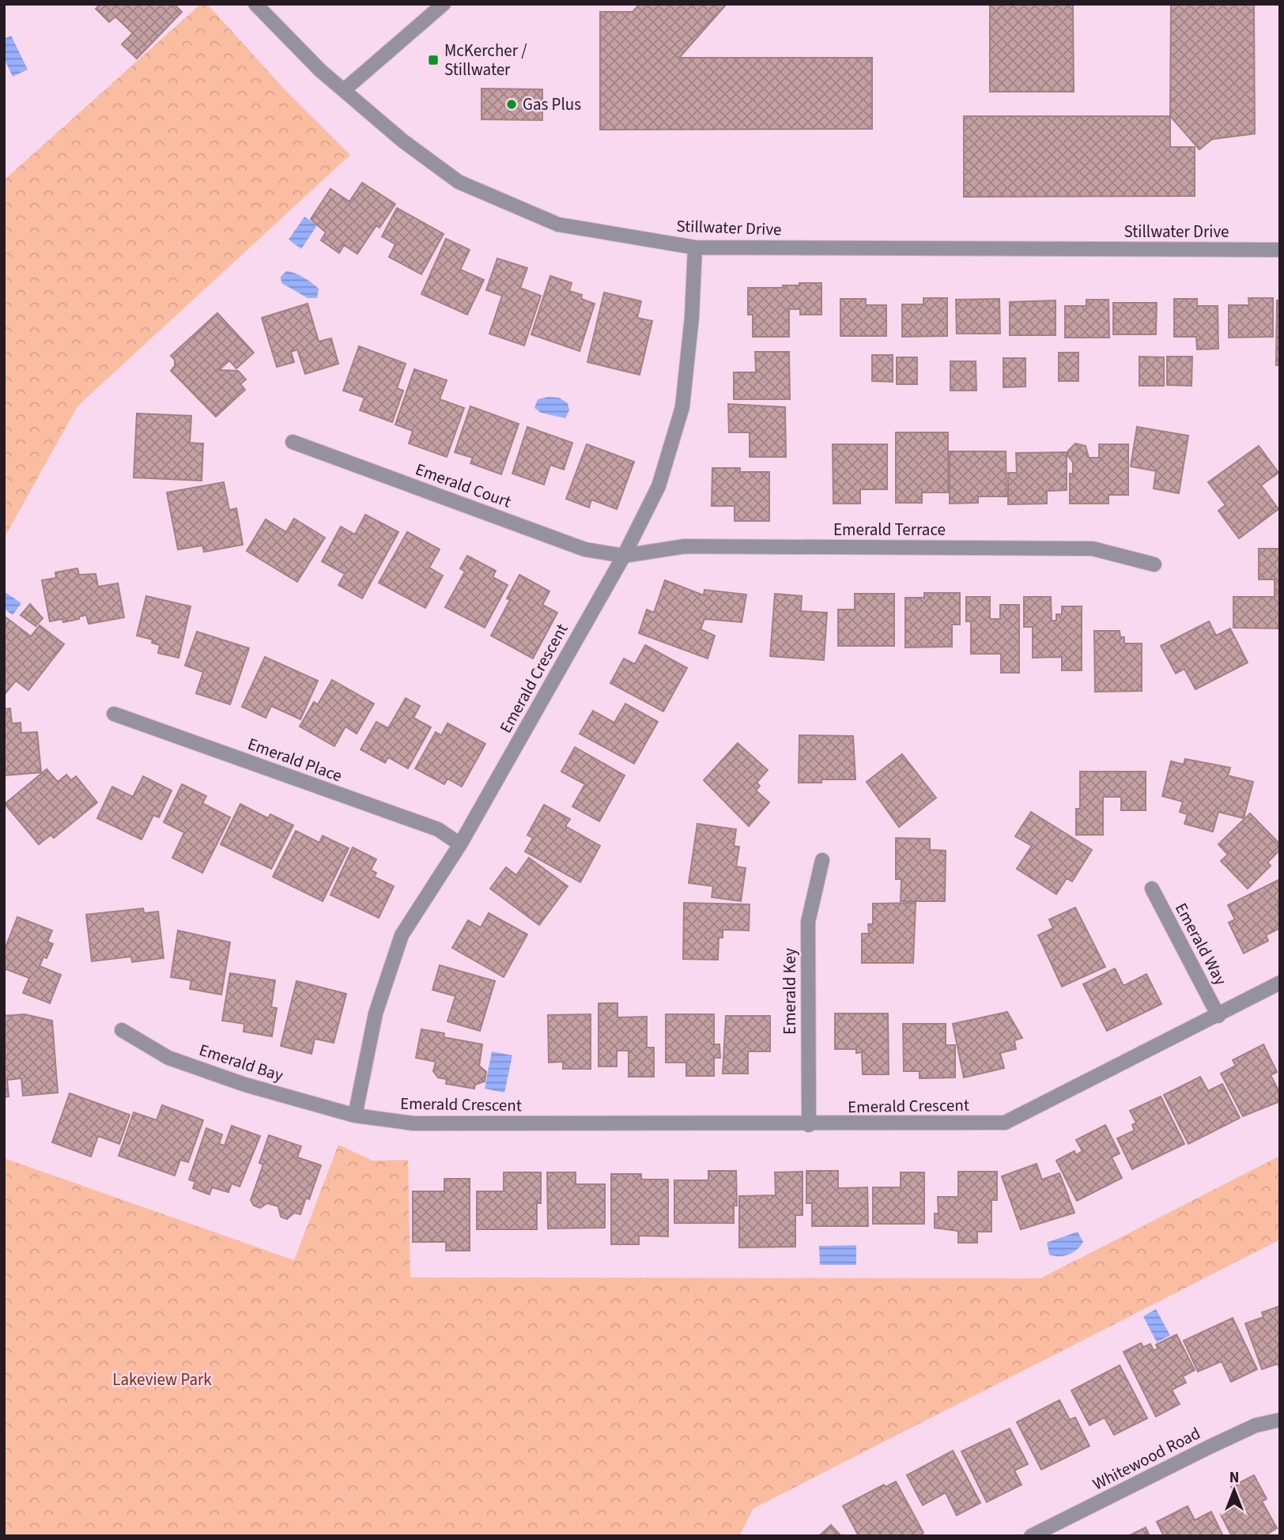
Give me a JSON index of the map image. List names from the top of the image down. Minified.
{"streets":{"street":["Stillwater Drive","Emerald Court","Emerald Terrace","Emerald Crescent","Emerald Place","Emerald Way","Emerald Key","Emerald Bay","Whitewood Road"]},"crossings":[["Stillwater Drive","Emerald Crescent"],["Emerald Court","Emerald Terrace"],["Emerald Court","Emerald Crescent"],["Emerald Terrace","Emerald Crescent"],["Emerald Crescent","Emerald Place"],["Emerald Crescent","Emerald Way"],["Emerald Crescent","Emerald Key"],["Emerald Crescent","Emerald Bay"]],"parks":["Lakeview Park"],"places":{"transit":["McKercher / Stillwater"],"other":["Gas Plus"]},"north":"top"}
